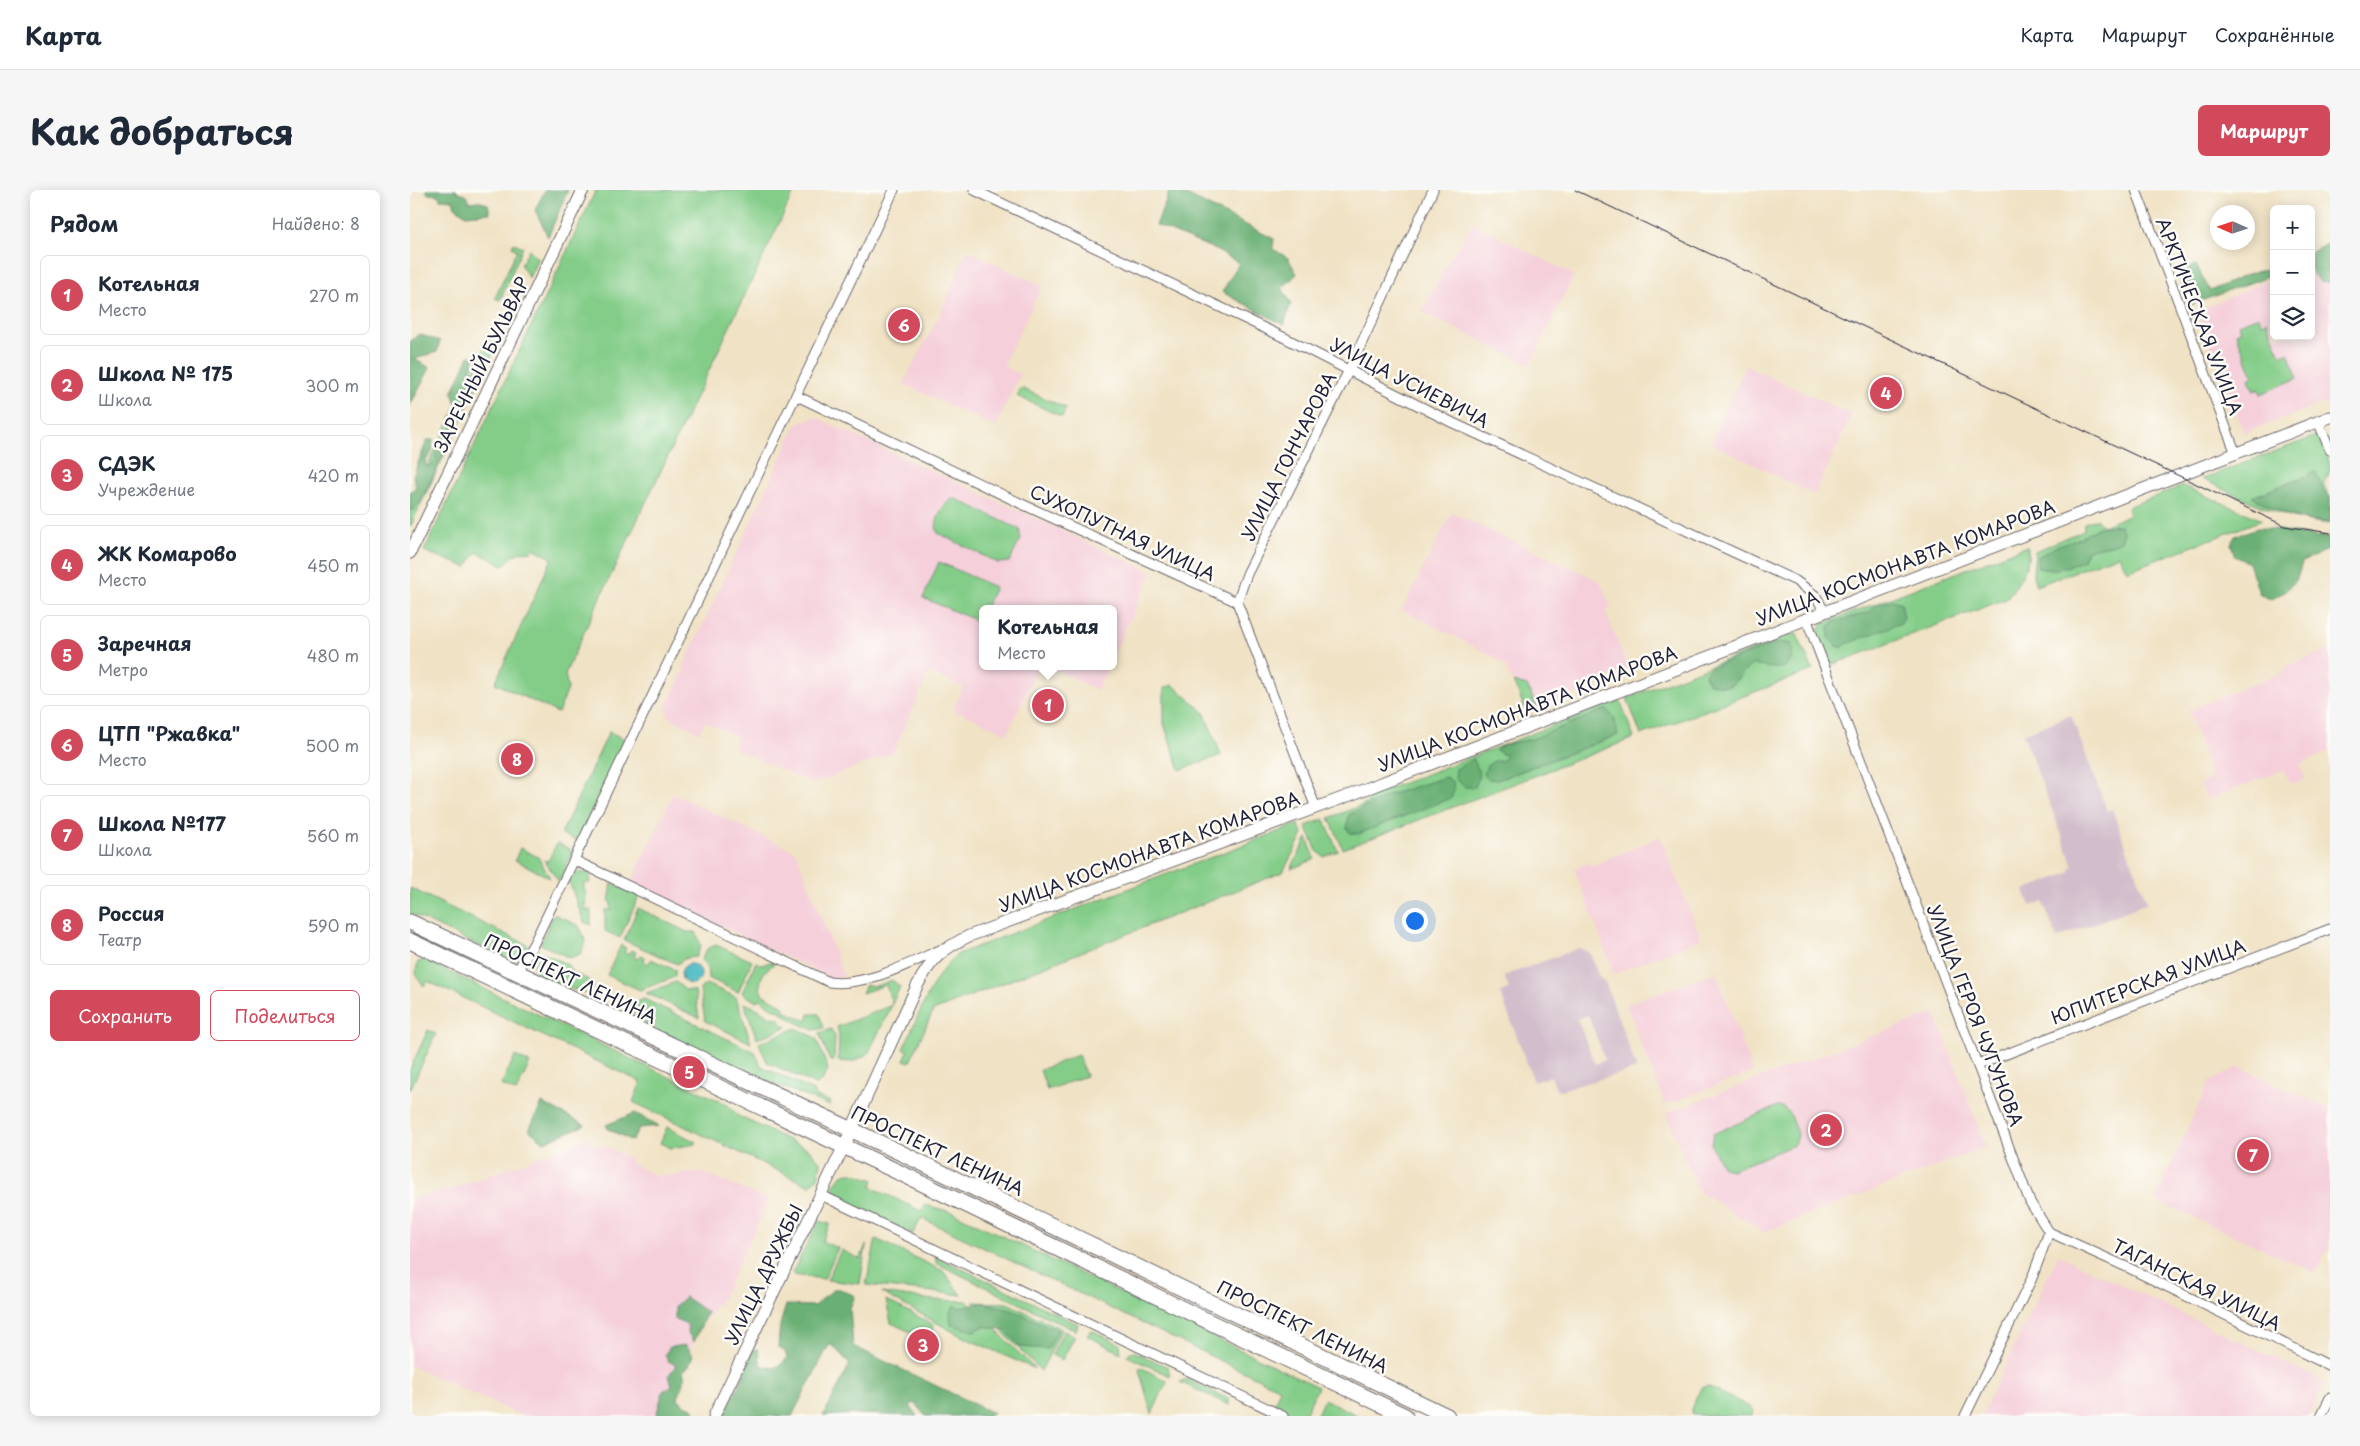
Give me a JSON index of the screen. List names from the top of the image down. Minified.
{"streets":{"main road":["ПРОСПЕКТ ЛЕНИНА"],"street":["АРКТИЧЕСКАЯ УЛИЦА","ЗАРЕЧНЫЙ БУЛЬВАР","УЛИЦА УСИЕВИЧА","УЛИЦА ГОНЧАРОВА","СУХОПУТНАЯ УЛИЦА","УЛИЦА КОСМОНАВТА КОМАРОВА","ЮПИТЕРСКАЯ УЛИЦА","УЛИЦА ГЕРОЯ ЧУГУНОВА","УЛИЦА ДРУЖБЫ","ТАГАНСКАЯ УЛИЦА"]},"crossings":[["АРКТИЧЕСКАЯ УЛИЦА","УЛИЦА КОСМОНАВТА КОМАРОВА"],["УЛИЦА УСИЕВИЧА","УЛИЦА ГОНЧАРОВА"],["УЛИЦА УСИЕВИЧА","УЛИЦА КОСМОНАВТА КОМАРОВА"],["УЛИЦА ГОНЧАРОВА","СУХОПУТНАЯ УЛИЦА"],["УЛИЦА КОСМОНАВТА КОМАРОВА","ПРОСПЕКТ ЛЕНИНА"],["УЛИЦА КОСМОНАВТА КОМАРОВА","УЛИЦА ГЕРОЯ ЧУГУНОВА"],["УЛИЦА КОСМОНАВТА КОМАРОВА","УЛИЦА ДРУЖБЫ"],["ПРОСПЕКТ ЛЕНИНА","УЛИЦА ДРУЖБЫ"],["ЮПИТЕРСКАЯ УЛИЦА","УЛИЦА ГЕРОЯ ЧУГУНОВА"],["УЛИЦА ГЕРОЯ ЧУГУНОВА","ТАГАНСКАЯ УЛИЦА"]],"north":"left","page":{"header":"Карта","nav":["Карта","Маршрут","Сохранённые"],"title":"Как добраться","buttons":["Маршрут",["Сохранить","Поделиться"]],"heading":["Рядом","Найдено: 8"],"map_buttons":["+","−"],"list":[{"mark":"1","name":"Котельная","note":"Место","value":"270 m"},{"mark":"2","name":"Школа № 175","note":"Школа","value":"300 m"},{"mark":"3","name":"СДЭК","note":"Учреждение","value":"420 m"},{"mark":"4","name":"ЖК Комарово","note":"Место","value":"450 m"},{"mark":"5","name":"Заречная","note":"Метро","value":"480 m"},{"mark":"6","name":"ЦТП \"Ржавка\"","note":"Место","value":"500 m"},{"mark":"7","name":"Школа №177","note":"Школа","value":"560 m"},{"mark":"8","name":"Россия","note":"Театр","value":"590 m"}],"pins":["6","4","1","8","5","2","7","3"],"popup":["Котельная","Место"]}}
